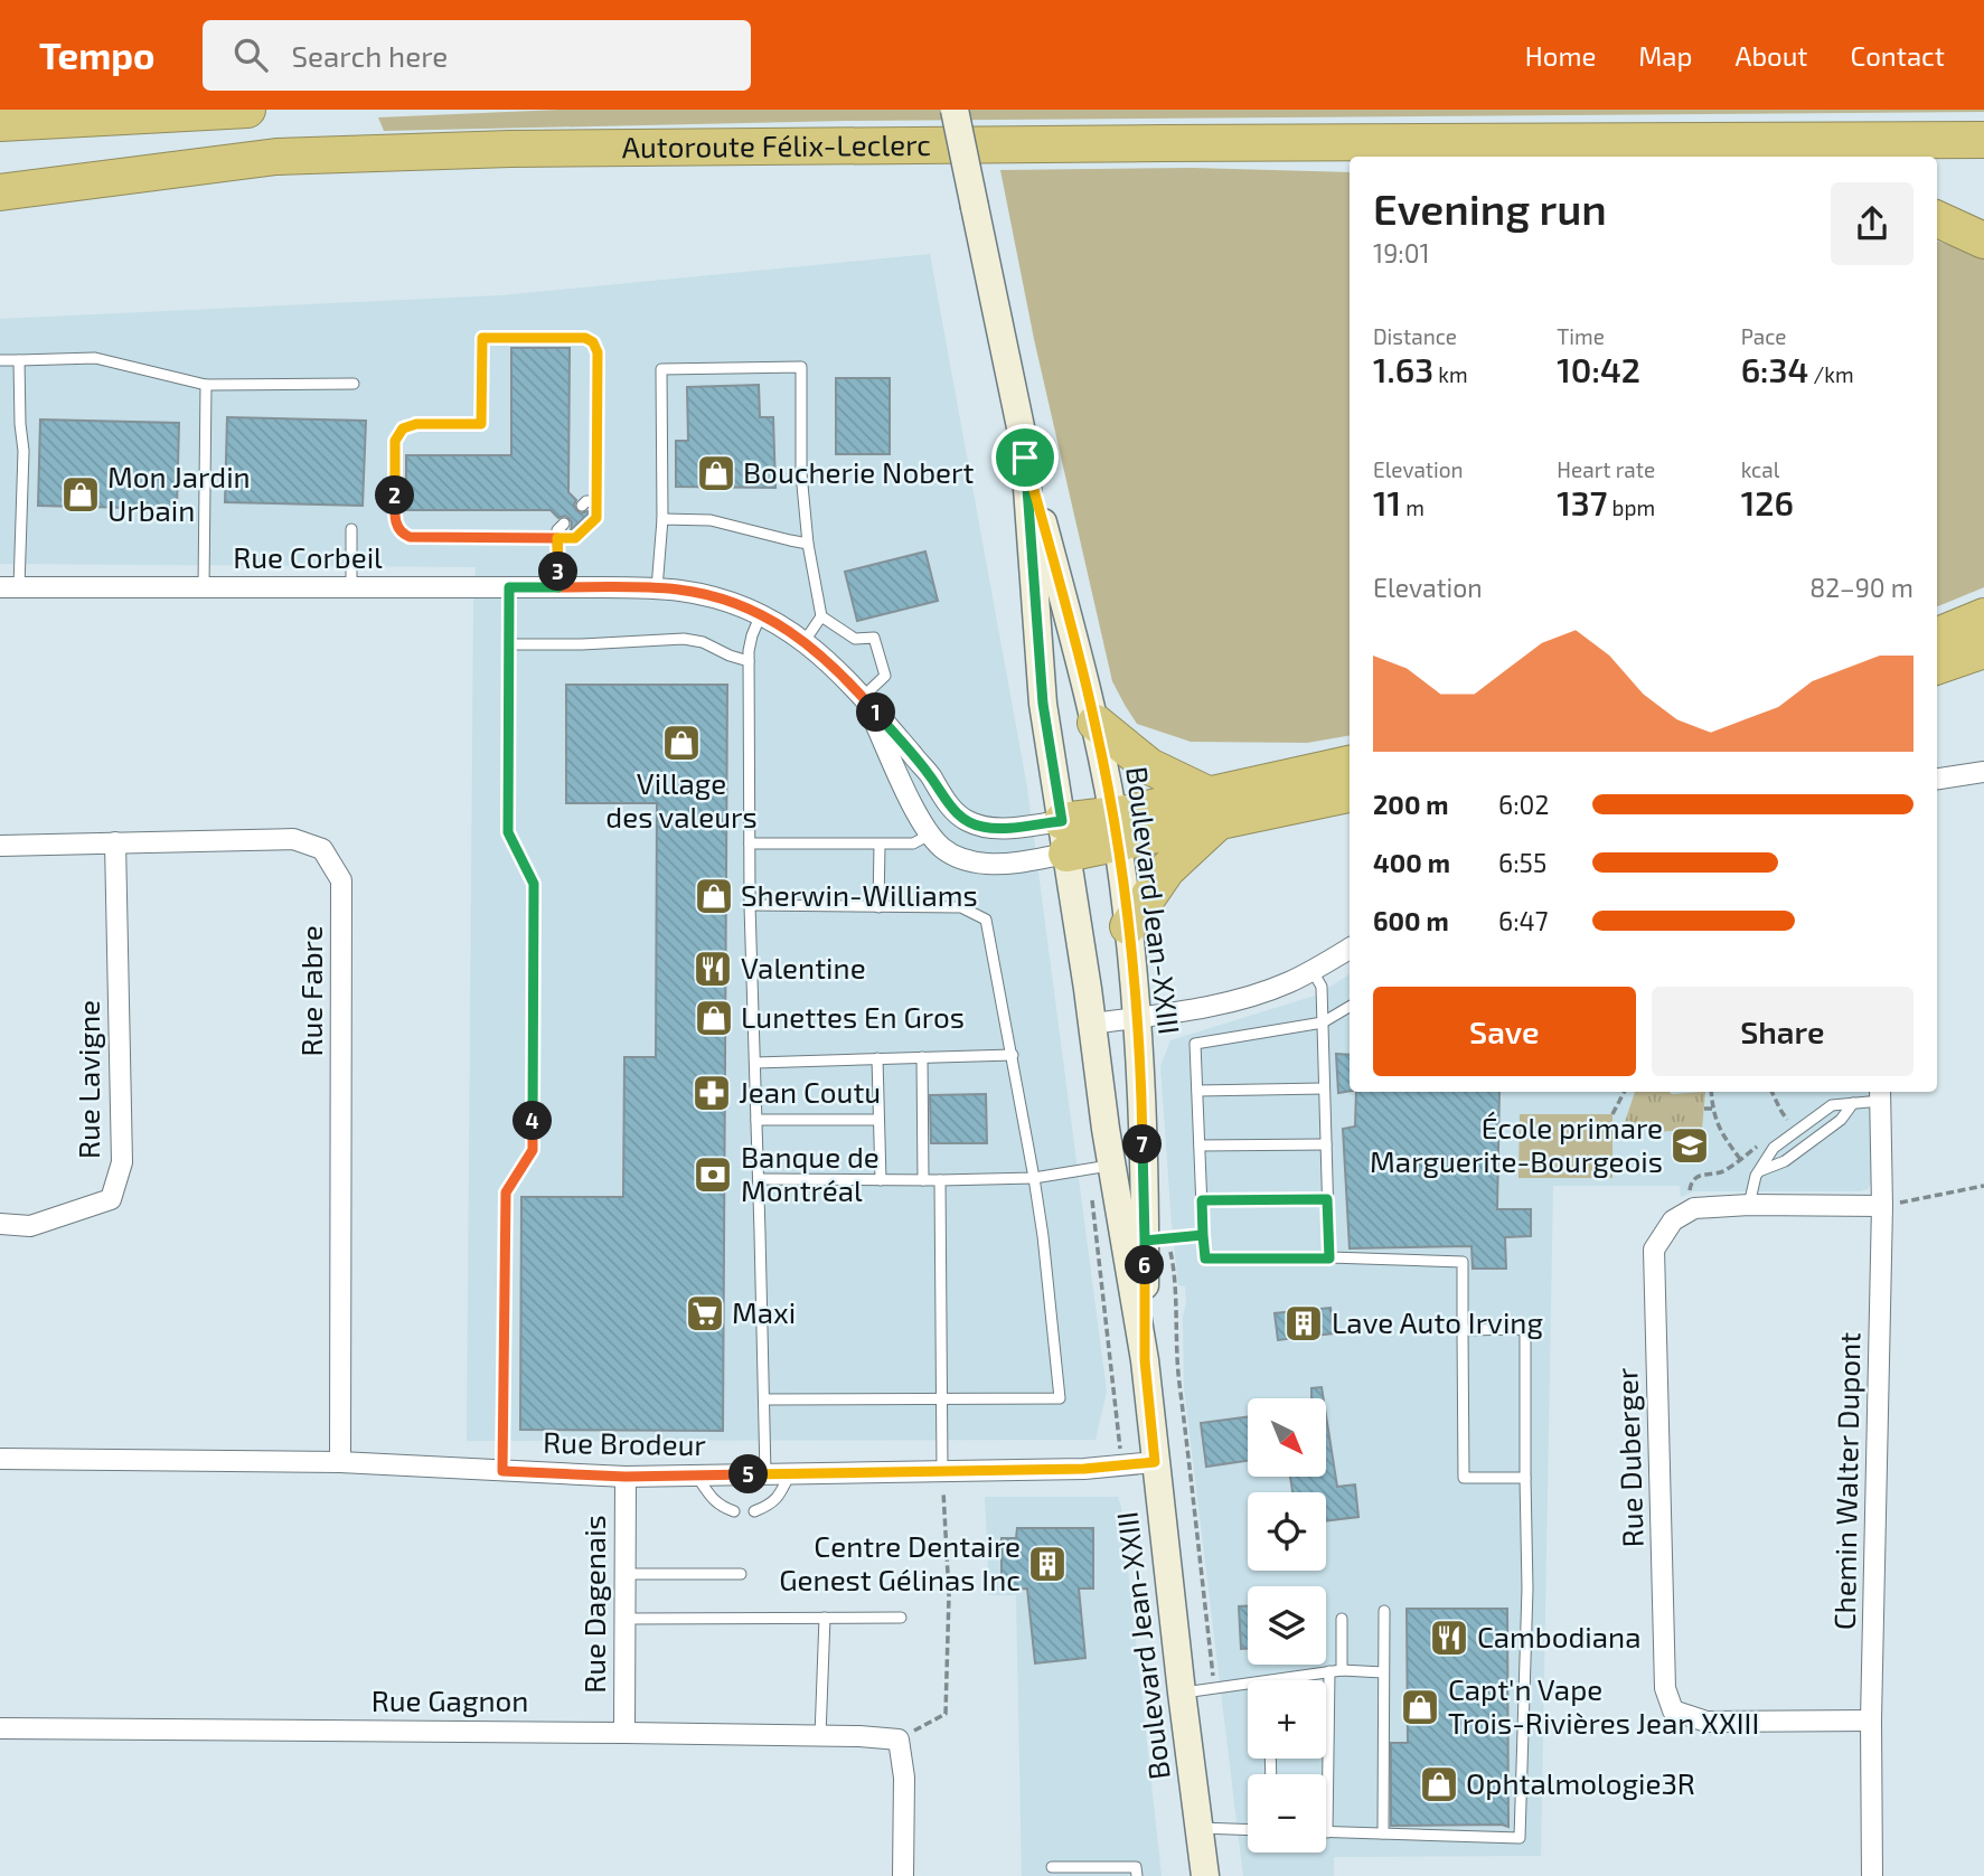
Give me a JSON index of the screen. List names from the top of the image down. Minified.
{"streets":{"highway":["Autoroute Félix-Leclerc"],"street":["Rue Corbeil","Boulevard Jean-XXIII","Rue Fabre","Rue Lavigne","Rue Brodeur","Rue Duberger","Chemin Walter Dupont","Rue Dagenais","Rue Gagnon"]},"crossings":[["Rue Corbeil","Boulevard Jean-XXIII"],["Boulevard Jean-XXIII","Rue Brodeur"],["Rue Fabre","Rue Lavigne"],["Rue Fabre","Rue Brodeur"],["Rue Brodeur","Rue Dagenais"],["Rue Duberger","Chemin Walter Dupont"],["Rue Dagenais","Rue Gagnon"]],"places":{"shop":["Boucherie Nobert","Mon Jardin Urbain","Village des valeurs","Sherwin-Williams","Lunettes En Gros","Capt'n Vape Trois-Rivières Jean XXIII","Ophtalmologie3R"],"restaurant":["Valentine","Cambodiana"],"pharmacy":["Jean Coutu"],"school or university":["École primare Marguerite-Bourgeois"],"bank":["Banque de Montréal"],"supermarket":["Maxi"],"building":["Lave Auto Irving","Centre Dentaire Genest Gélinas Inc"]},"north":"bottom right","page":{"header":"Tempo","search":"Search here","nav":["Home","Map","About","Contact"],"heading":["Evening run","19:01"],"stats":[["Distance","1.63 km"],["Time","10:42"],["Pace","6:34 /km"],["Elevation","11 m"],["Heart rate","137 bpm"],["kcal","126"]],"pins":["2","3","1","4","7","6","5"],"chart":["Elevation","82–90 m"],"list":[{"name":"200 m","note":"6:02"},{"name":"400 m","note":"6:55"},{"name":"600 m","note":"6:47"}],"buttons":["Save","Share"],"map_buttons":["+","−"]}}
